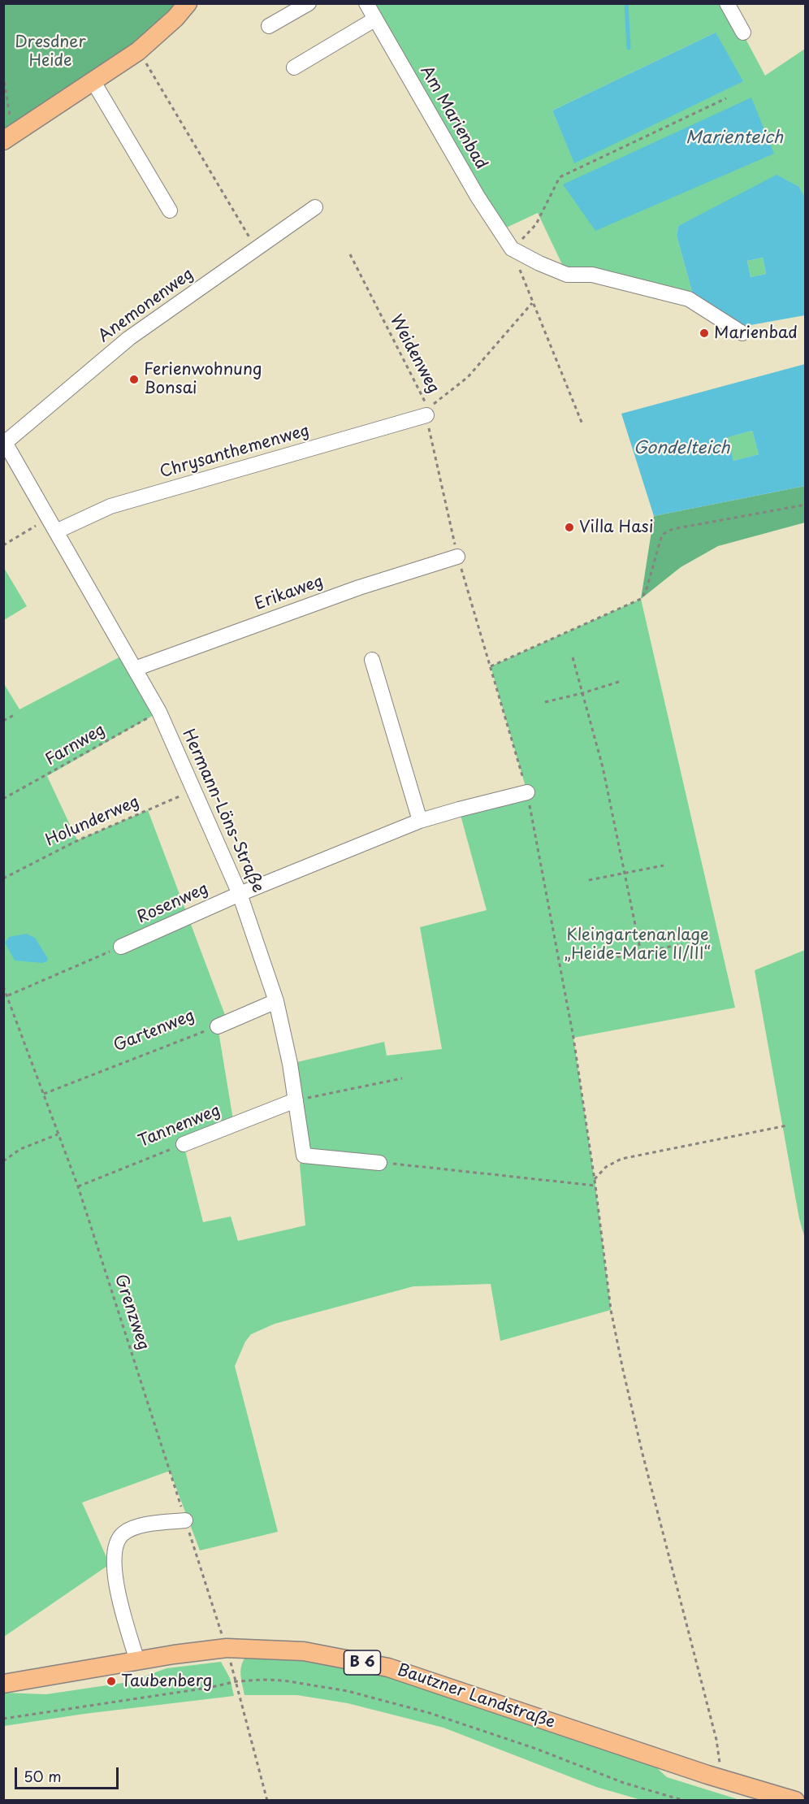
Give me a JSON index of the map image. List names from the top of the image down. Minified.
{"streets":{"main road":["B 6","Bautzner Landstraße"],"street":["Am Marienbad","Anemonenweg","Chrysanthemenweg","Erikaweg","Hermann-Löns-Straße","Rosenweg","Gartenweg","Tannenweg"],"path":["Weidenweg","Farnweg","Holunderweg","Grenzweg"]},"crossings":[["Anemonenweg","Hermann-Löns-Straße"],["Weidenweg","Chrysanthemenweg"],["Weidenweg","Erikaweg"],["Weidenweg","Rosenweg"],["Weidenweg","Bautzner Landstraße"],["Chrysanthemenweg","Hermann-Löns-Straße"],["Erikaweg","Hermann-Löns-Straße"],["Farnweg","Hermann-Löns-Straße"],["Hermann-Löns-Straße","Holunderweg"],["Hermann-Löns-Straße","Rosenweg"],["Hermann-Löns-Straße","Gartenweg"],["Hermann-Löns-Straße","Tannenweg"],["Gartenweg","Grenzweg"],["Tannenweg","Grenzweg"],["Grenzweg","Bautzner Landstraße"]],"water":["Marienteich","Gondelteich"],"parks":["Dresdner Heide","Kleingartenanlage „Heide-Marie II/III“"],"places":["Marienbad","Ferienwohnung Bonsai","Villa Hasi","Taubenberg"],"scale_bar":"50 m"}
